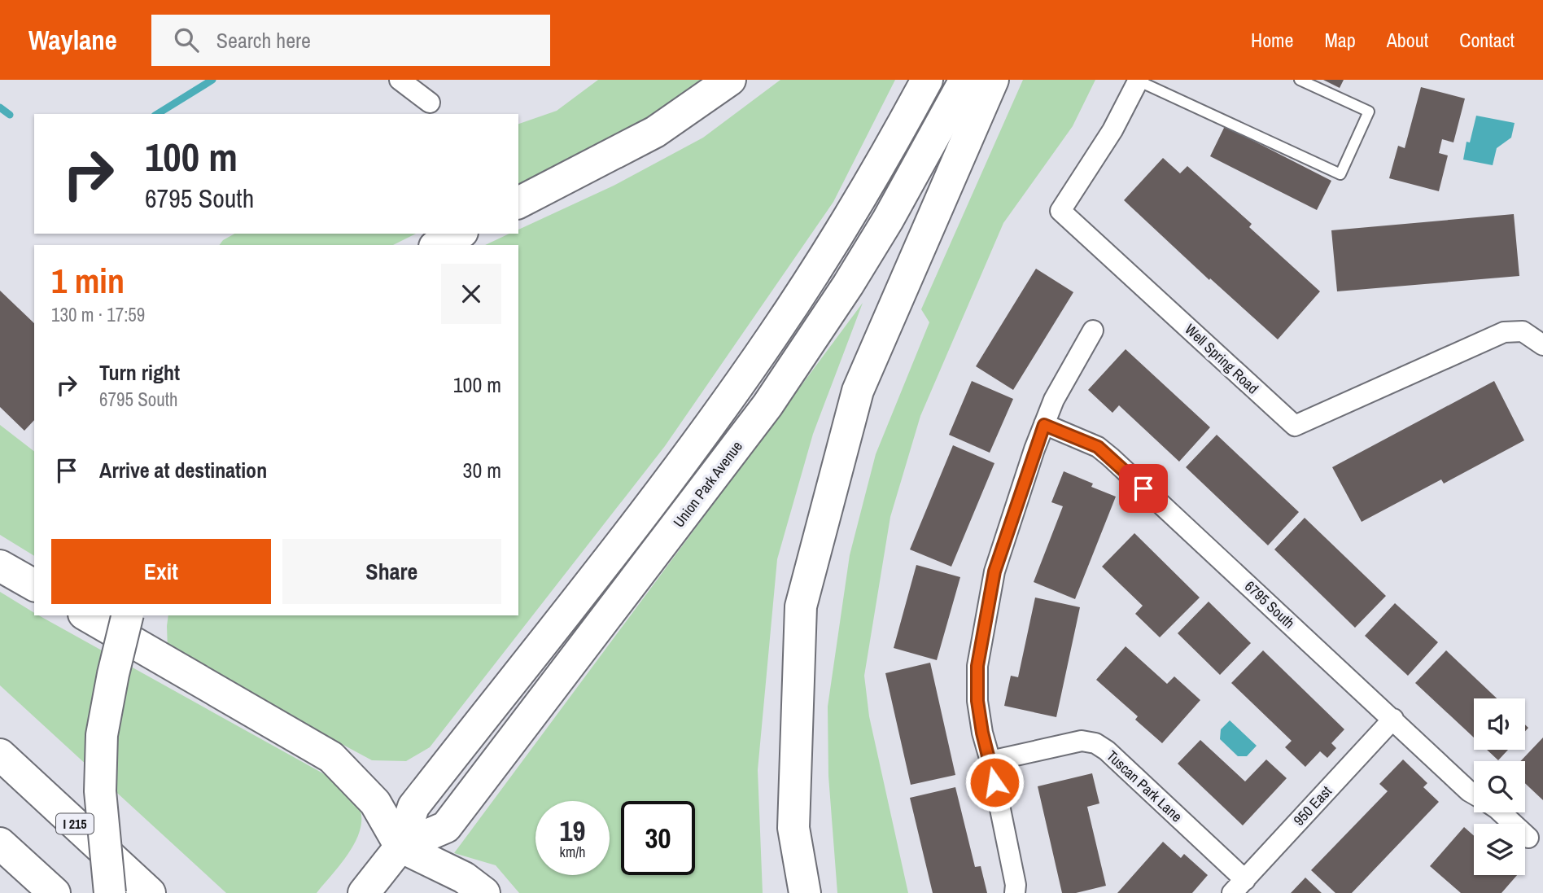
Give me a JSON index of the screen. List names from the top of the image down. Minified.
{"streets":{"main road":["Union Park Avenue","I 215"],"street":["Well Spring Road","6795 South","Tuscan Park Lane","950 East"]},"crossings":[["6795 South","950 East"],["Tuscan Park Lane","950 East"]],"page":{"header":"Waylane","search":"Search here","nav":["Home","Map","About","Contact"],"turn":["100 m","6795 South"],"heading":["1 min","130 m · 17:59"],"list":[{"name":"Turn right","note":"6795 South","value":"100 m"},{"name":"Arrive at destination","value":"30 m"}],"buttons":["Exit","Share"],"speed":"19 km/h","limit":"30"}}
